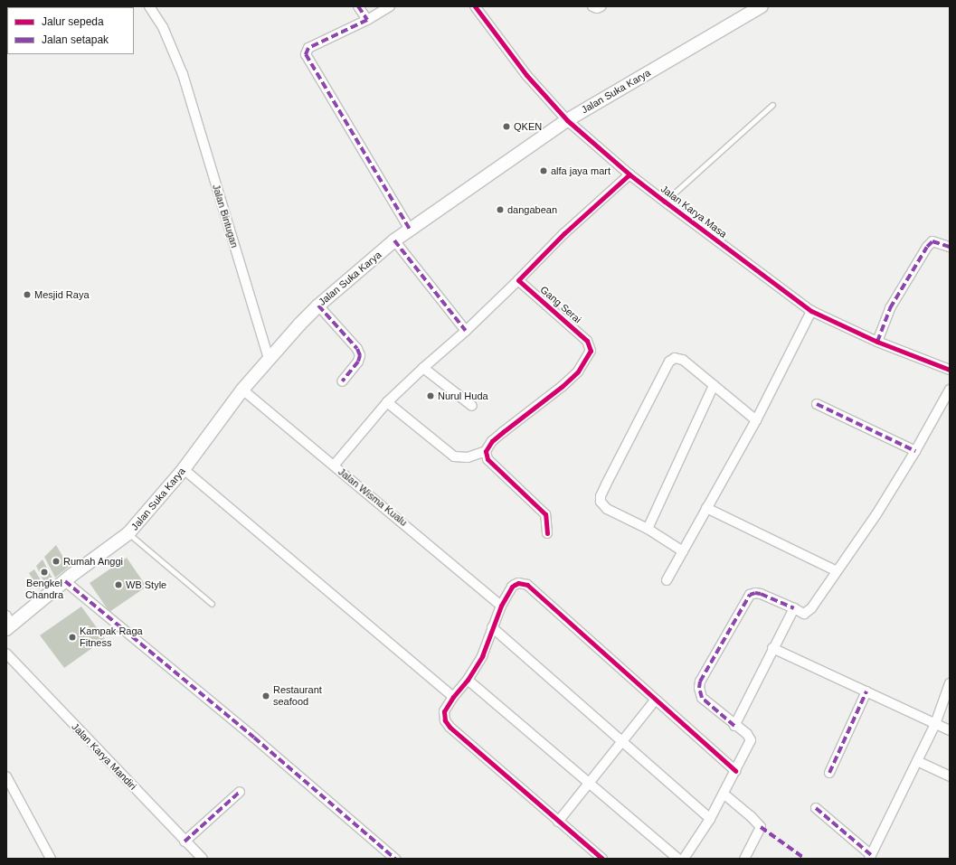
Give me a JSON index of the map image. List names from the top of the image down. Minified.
{"streets":{"main road":["Jalan Suka Karya"],"street":["Jalan Karya Masa","Jalan Bintugan","Gang Serai","Jalan Wisma Kualu","Jalan Karya Mandiri"]},"crossings":[["Jalan Suka Karya","Jalan Karya Masa"],["Jalan Suka Karya","Jalan Bintugan"],["Jalan Suka Karya","Jalan Wisma Kualu"]],"places":["QKEN","alfa jaya mart","dangabean","Mesjid Raya","Nurul Huda","Rumah Anggi","Bengkel Chandra","WB Style","Kampak Raga Fitness","Restaurant seafood"],"legend":["Jalur sepeda","Jalan setapak"]}
